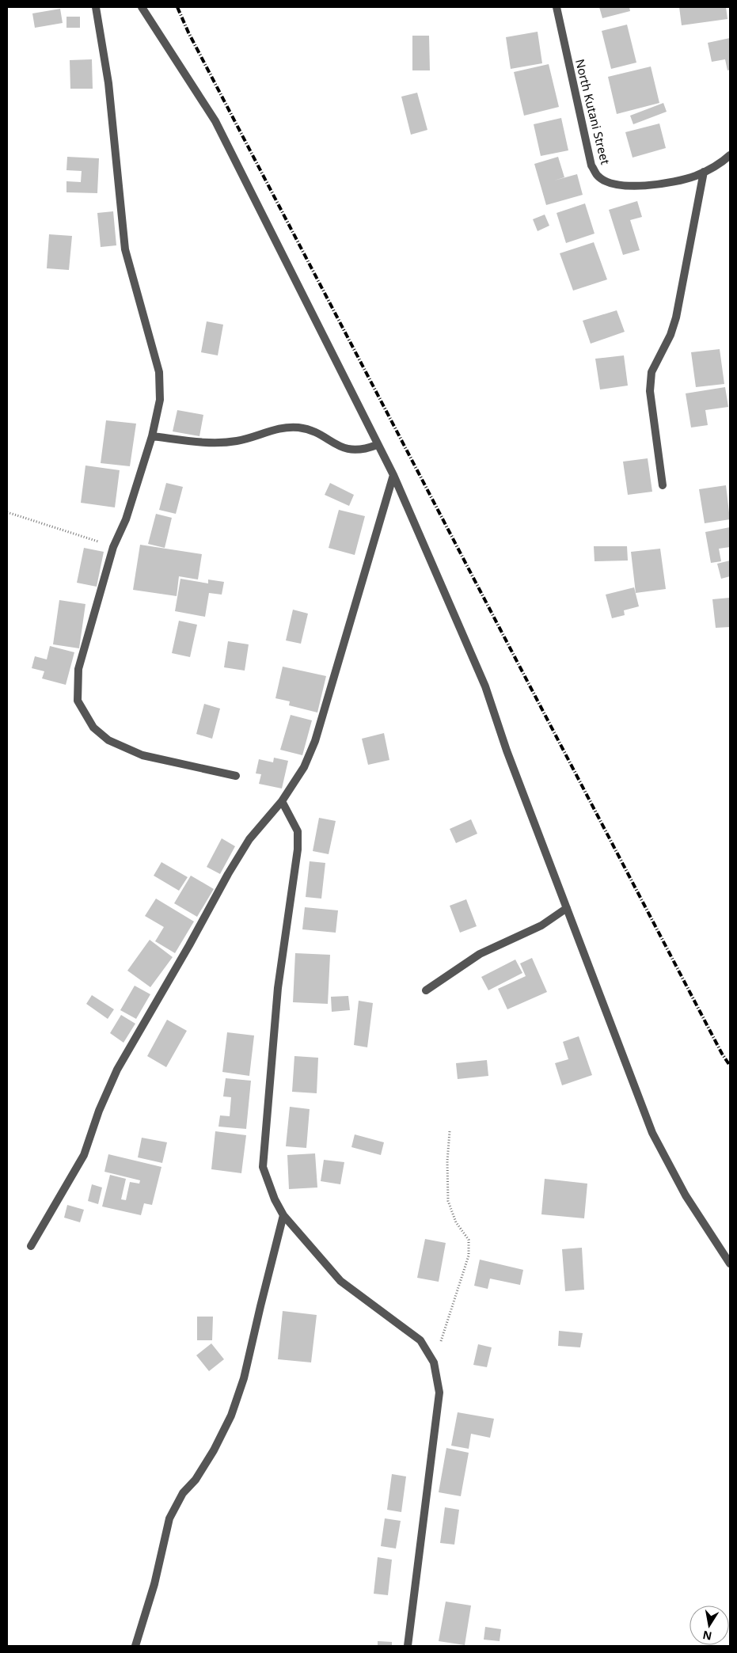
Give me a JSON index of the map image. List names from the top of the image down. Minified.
{"streets":{"street":["North Kutani Street"]},"north":"bottom"}
